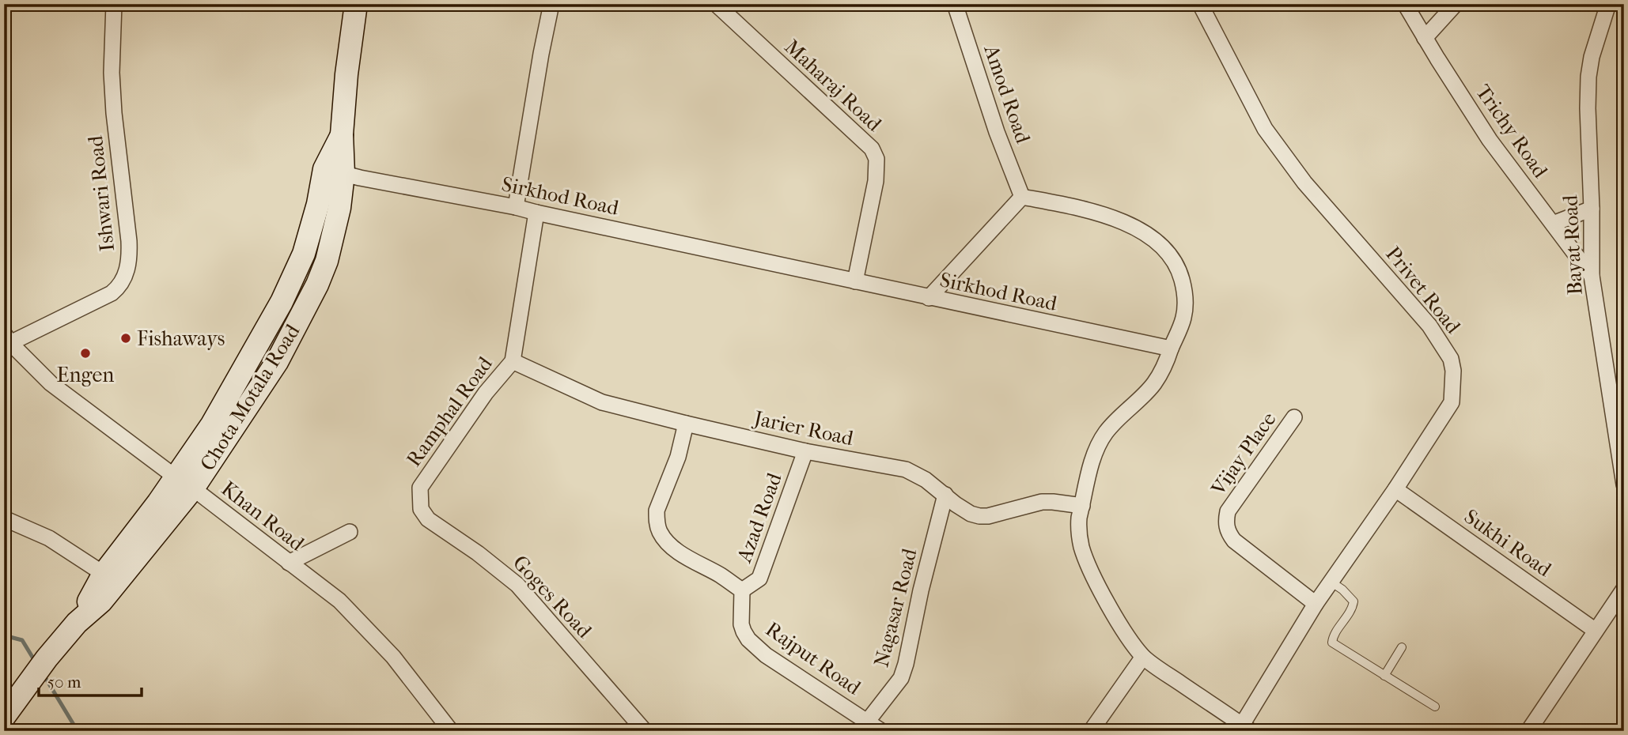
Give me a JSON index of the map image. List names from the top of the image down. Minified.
{"streets":{"street":["Maharaj Road","Amod Road","Trichy Road","Ishwari Road","Sirkhod Road","Bayat Road","Privet Road","Chota Motala Road","Ramphal Road","Jarier Road","Vijay Place","Khan Road","Azad Road","Sukhi Road","Goges Road","Nagasar Road","Rajput Road"]},"crossings":[["Maharaj Road","Sirkhod Road"],["Trichy Road","Bayat Road"],["Ishwari Road","Khan Road"],["Sirkhod Road","Chota Motala Road"],["Sirkhod Road","Ramphal Road"],["Privet Road","Vijay Place"],["Privet Road","Sukhi Road"],["Chota Motala Road","Khan Road"],["Ramphal Road","Jarier Road"],["Ramphal Road","Goges Road"],["Jarier Road","Azad Road"],["Jarier Road","Nagasar Road"],["Azad Road","Rajput Road"],["Nagasar Road","Rajput Road"]],"places":["Fishaways","Engen"],"scale_bar":"50 m"}
